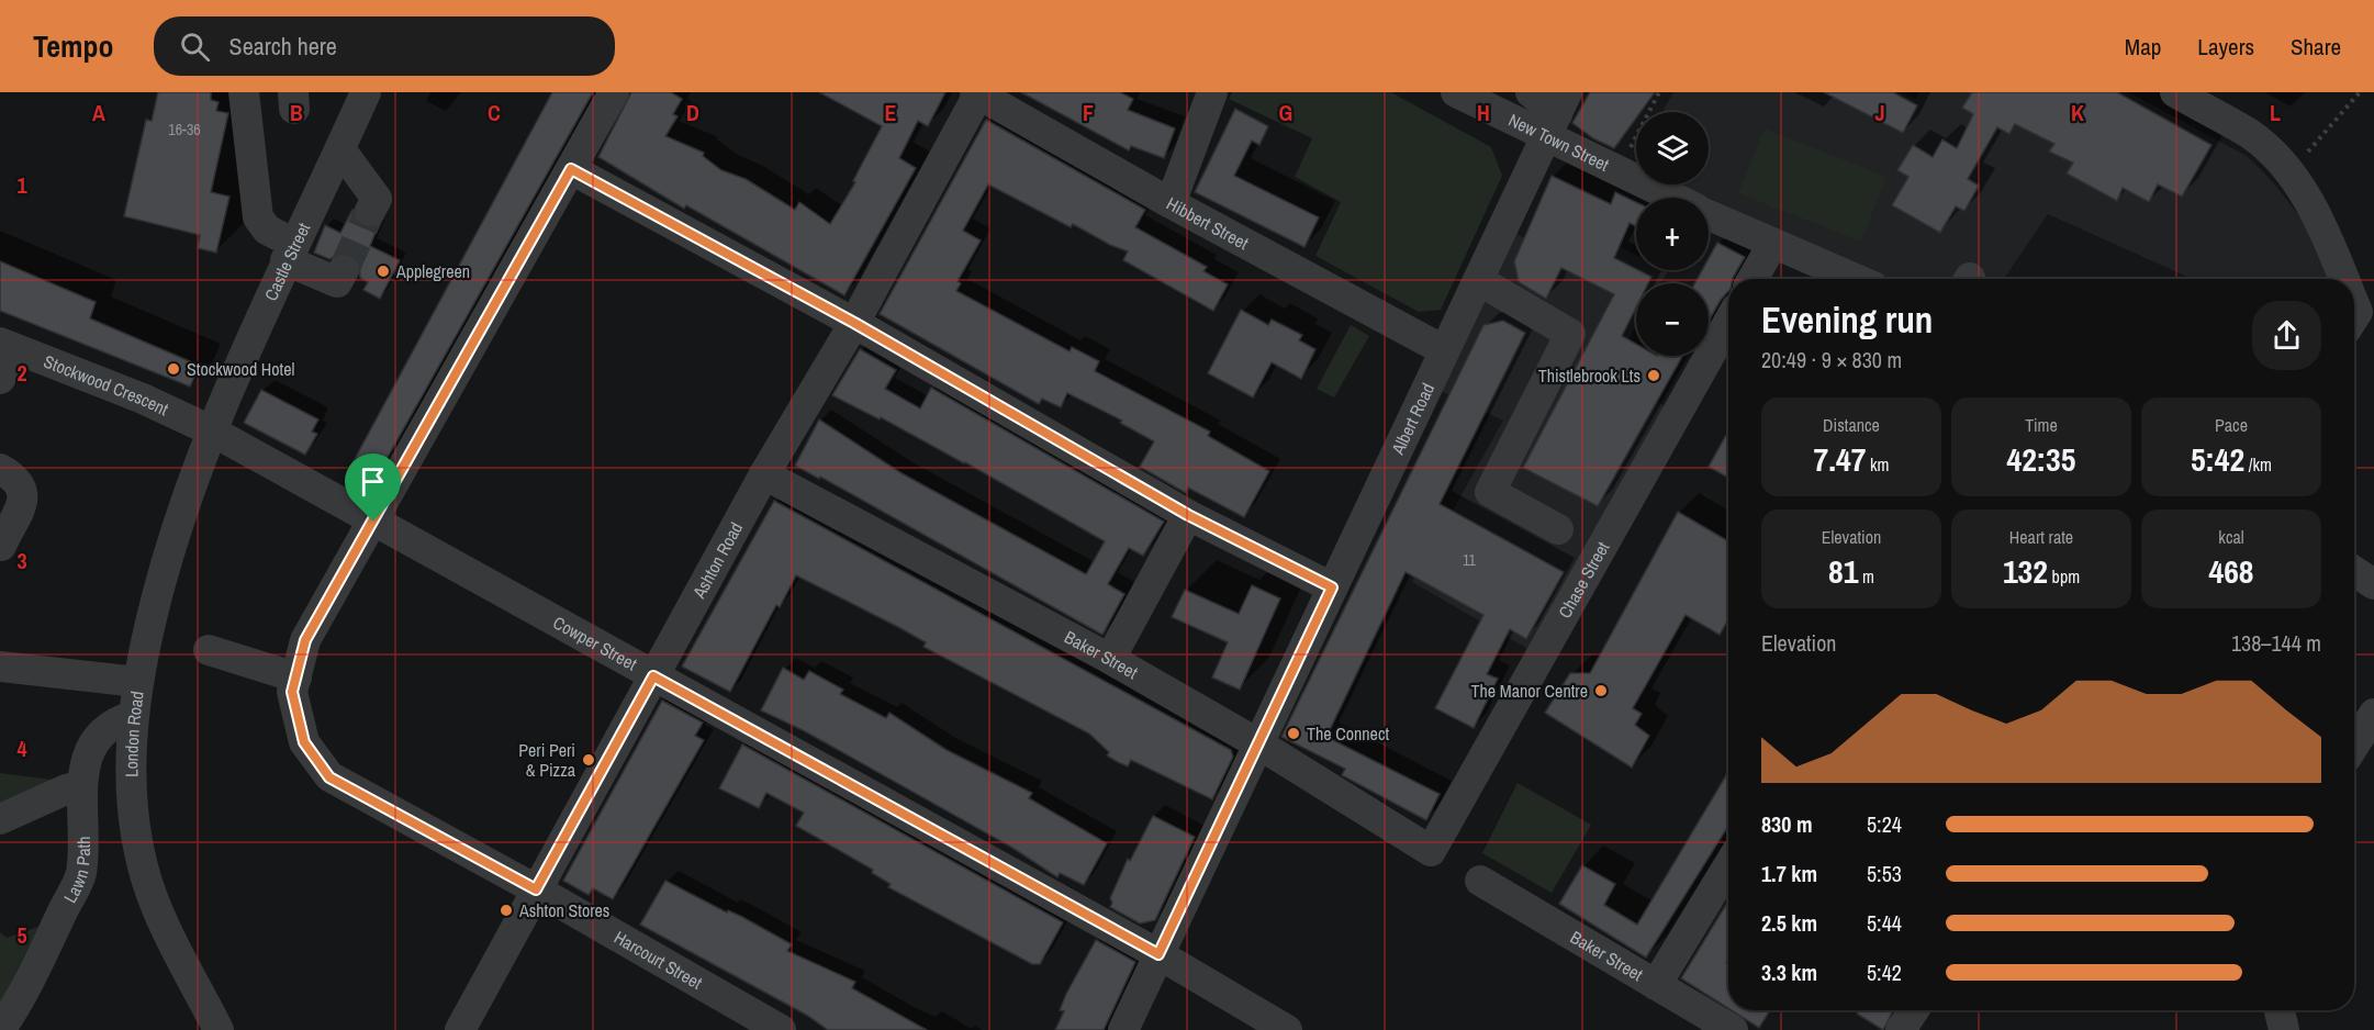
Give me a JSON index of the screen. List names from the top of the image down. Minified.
{"streets":{"street":["New Town Street","Hibbert Street","Castle Street","Stockwood Crescent","Albert Road","Ashton Road","Chase Street","Cowper Street","Baker Street","London Road","Lawn Path","Harcourt Street"]},"crossings":[["New Town Street","Albert Road"],["Hibbert Street","Albert Road"],["Hibbert Street","Ashton Road"],["Castle Street","Stockwood Crescent"],["Castle Street","Cowper Street"],["Castle Street","London Road"],["Stockwood Crescent","Cowper Street"],["Stockwood Crescent","London Road"],["Albert Road","Cowper Street"],["Albert Road","Baker Street"],["Ashton Road","Cowper Street"],["Ashton Road","Baker Street"],["Ashton Road","Harcourt Street"],["Chase Street","Baker Street"],["Cowper Street","London Road"],["Cowper Street","Harcourt Street"],["London Road","Lawn Path"]],"places":["Applegreen","Stockwood Hotel","Thistlebrook Lts","The Manor Centre","The Connect","Peri Peri & Pizza","Ashton Stores"],"house_numbers":["16-36","11"],"page":{"header":"Tempo","search":"Search here","nav":["Map","Layers","Share"],"map_buttons":["+","−"],"heading":["Evening run","20:49 · 9 × 830 m"],"stats":[["Distance","7.47 km"],["Time","42:35"],["Pace","5:42 /km"],["Elevation","81 m"],["Heart rate","132 bpm"],["kcal","468"]],"chart":["Elevation","138–144 m"],"list":[{"name":"830 m","note":"5:24"},{"name":"1.7 km","note":"5:53"},{"name":"2.5 km","note":"5:44"},{"name":"3.3 km","note":"5:42"}]},"grid":{"columns":["A","B","C","D","E","F","G","H","J","K","L"],"rows":["1","2","3","4","5"]}}
